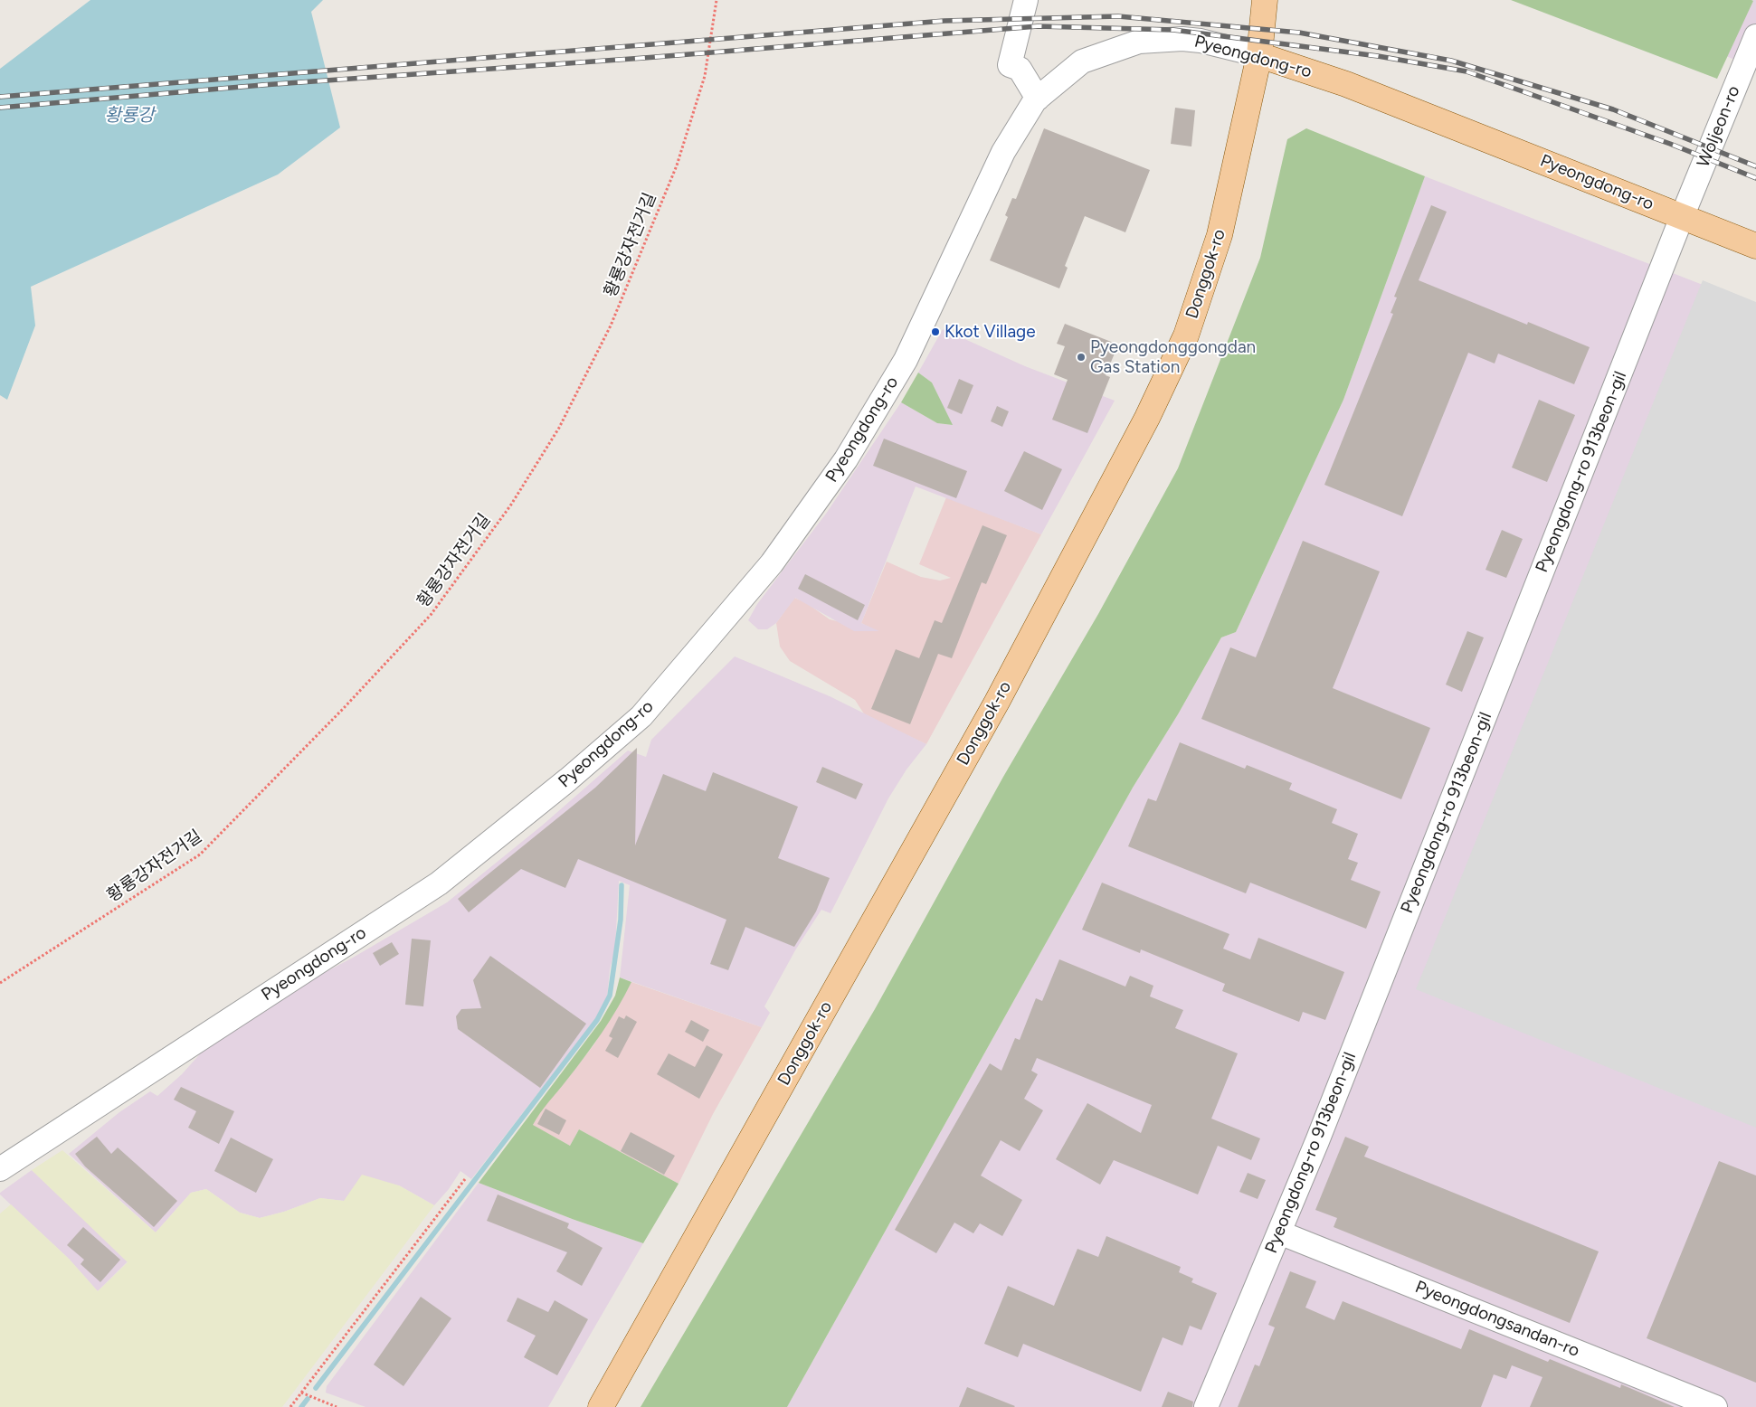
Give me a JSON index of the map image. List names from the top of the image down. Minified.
{"streets":{"main road":["Pyeongdong-ro","Donggok-ro"],"street":["Woljeon-ro","Pyeongdong-ro 913beon-gil","Pyeongdongsandan-ro"],"path":["황룡강자전거길"]},"crossings":[["Pyeongdong-ro","Woljeon-ro"],["Pyeongdong-ro","Donggok-ro"],["Pyeongdong-ro","Pyeongdong-ro 913beon-gil"],["Woljeon-ro","Pyeongdong-ro 913beon-gil"],["Pyeongdong-ro 913beon-gil","Pyeongdongsandan-ro"]],"water":["황룡강"],"places":["Kkot Village","Pyeongdonggongdan Gas Station"]}
